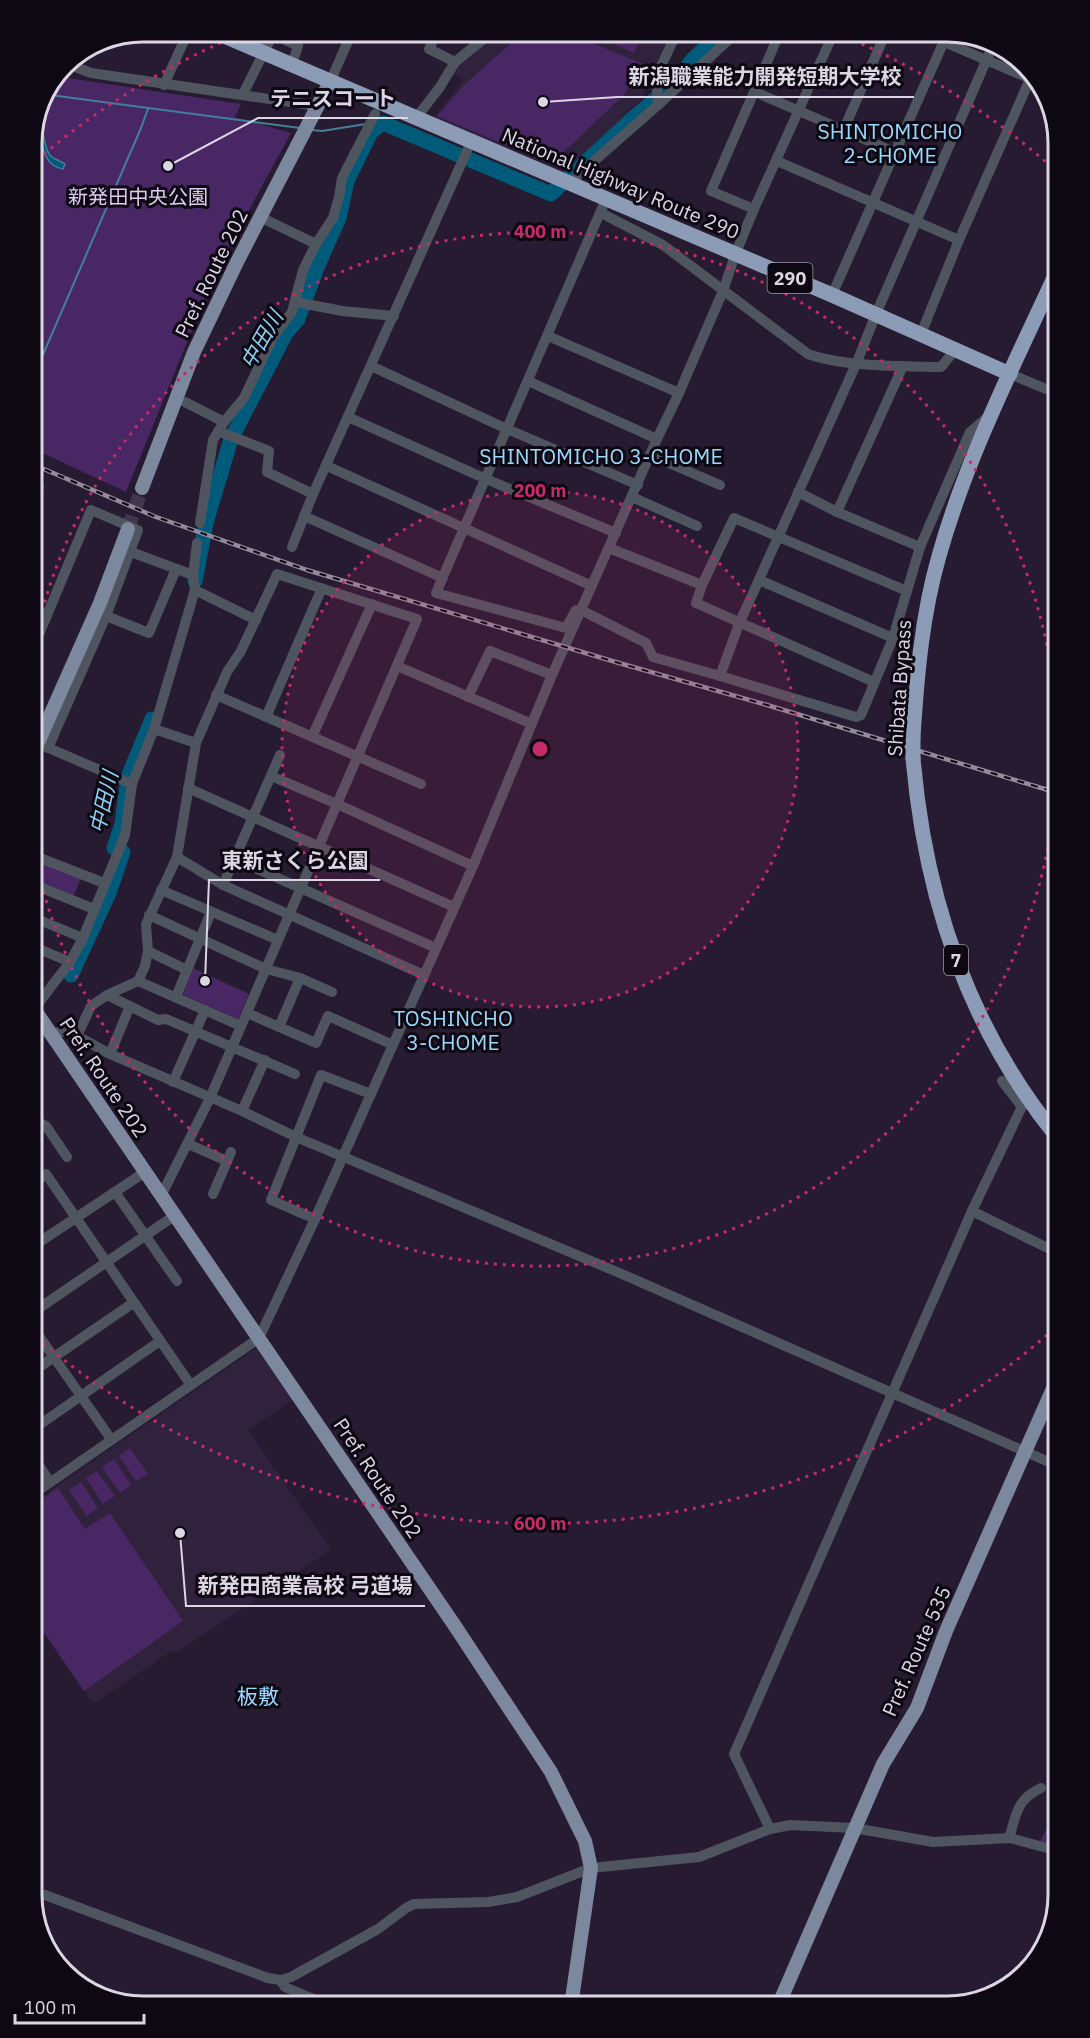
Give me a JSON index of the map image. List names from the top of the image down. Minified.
{"streets":{"highway":["National Highway Route 290","290","Shibata Bypass","7"],"main road":["Pref. Route 202","Pref. Route 535"]},"crossings":[["National Highway Route 290","Pref. Route 202"],["National Highway Route 290","Shibata Bypass"]],"districts":["SHINTOMICHO 2-CHOME","SHINTOMICHO 3-CHOME","TOSHINCHO 3-CHOME","板敷"],"water":["中田川"],"parks":["新発田中央公園"],"places":["新潟職業能力開発短期大学校","テニスコート","東新さくら公園","新発田商業高校 弓道場"],"scale_bar":"100 m","rings":["400 m","200 m","600 m"]}
